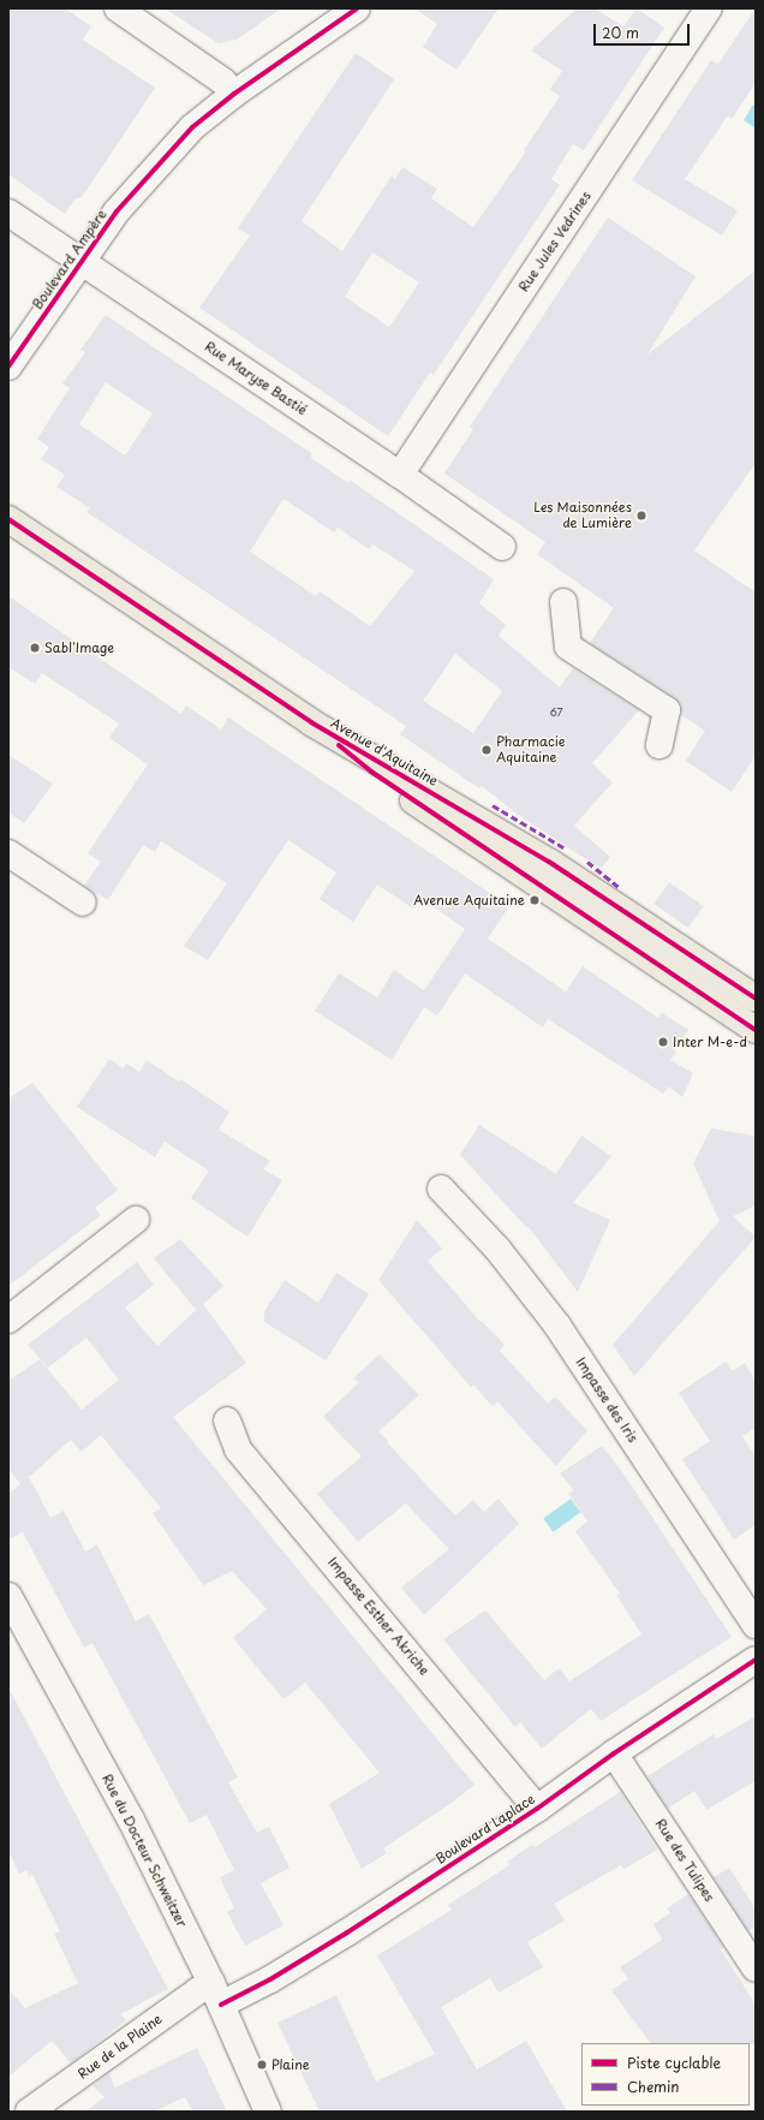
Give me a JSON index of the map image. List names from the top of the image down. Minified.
{"streets":{"main road":["Avenue d'Aquitaine"],"street":["Rue Jules Vedrines","Boulevard Ampère","Rue Maryse Bastié","Impasse des Iris","Impasse Esther Akriche","Boulevard Laplace","Rue du Docteur Schweitzer","Rue des Tulipes","Rue de la Plaine"]},"crossings":[["Rue Jules Vedrines","Rue Maryse Bastié"],["Boulevard Ampère","Rue Maryse Bastié"],["Impasse Esther Akriche","Boulevard Laplace"],["Boulevard Laplace","Rue du Docteur Schweitzer"],["Boulevard Laplace","Rue des Tulipes"],["Boulevard Laplace","Rue de la Plaine"],["Rue du Docteur Schweitzer","Rue de la Plaine"]],"places":["Les Maisonnées de Lumière","Sabl'Image","Pharmacie Aquitaine","Avenue Aquitaine","Inter M-e-d","Plaine"],"house_numbers":["67"],"legend":["Piste cyclable","Chemin"],"scale_bar":"20 m"}
